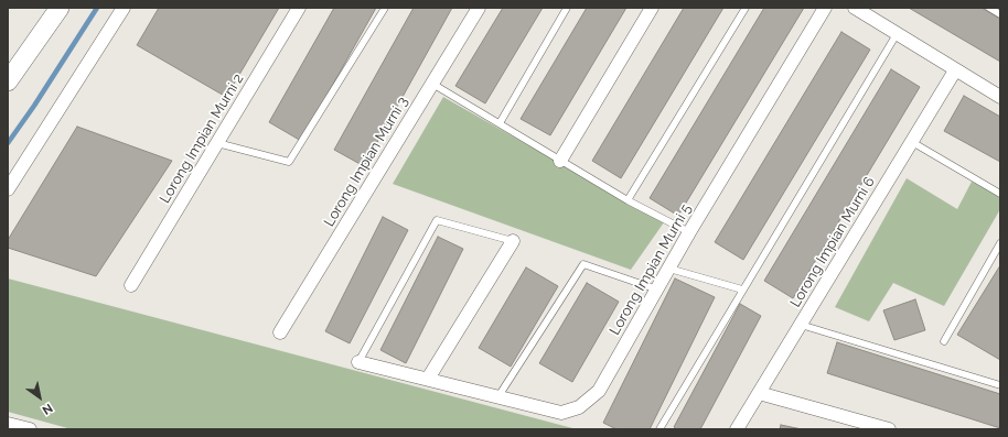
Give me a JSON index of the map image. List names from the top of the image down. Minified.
{"streets":{"street":["Lorong Impian Murni 2","Lorong Impian Murni 3","Lorong Impian Murni 6","Lorong Impian Murni 5"]},"north":"bottom right"}
